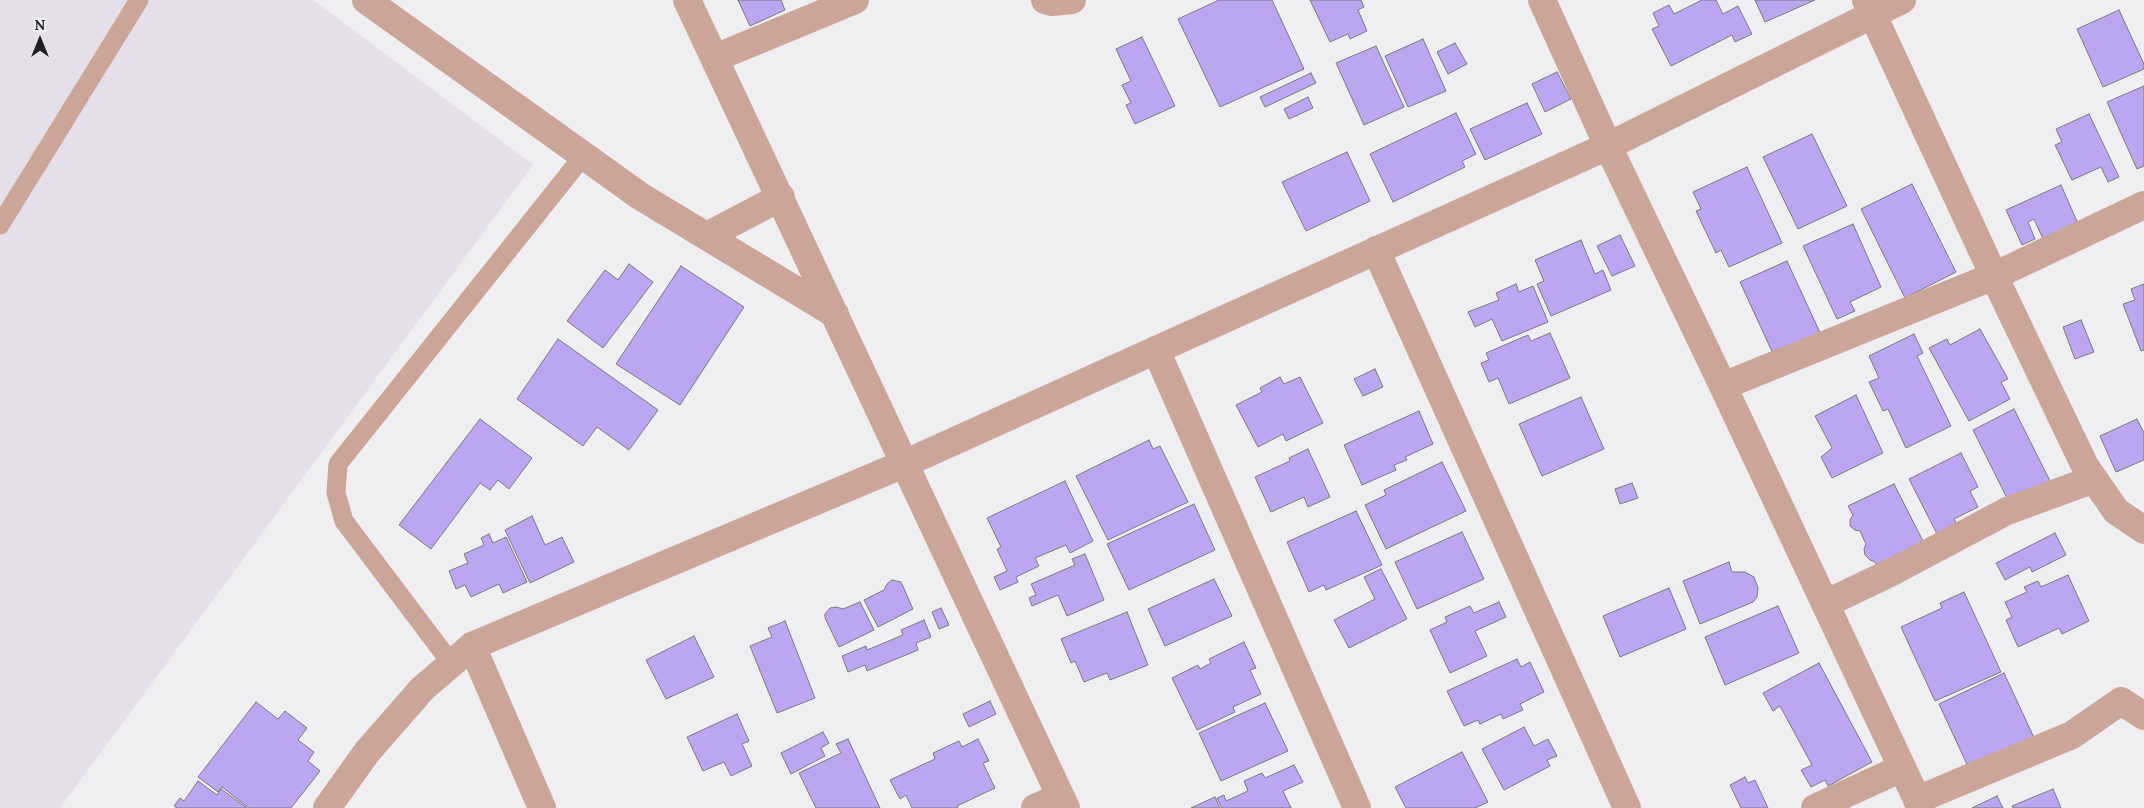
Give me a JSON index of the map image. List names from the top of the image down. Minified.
{"north":"top"}
